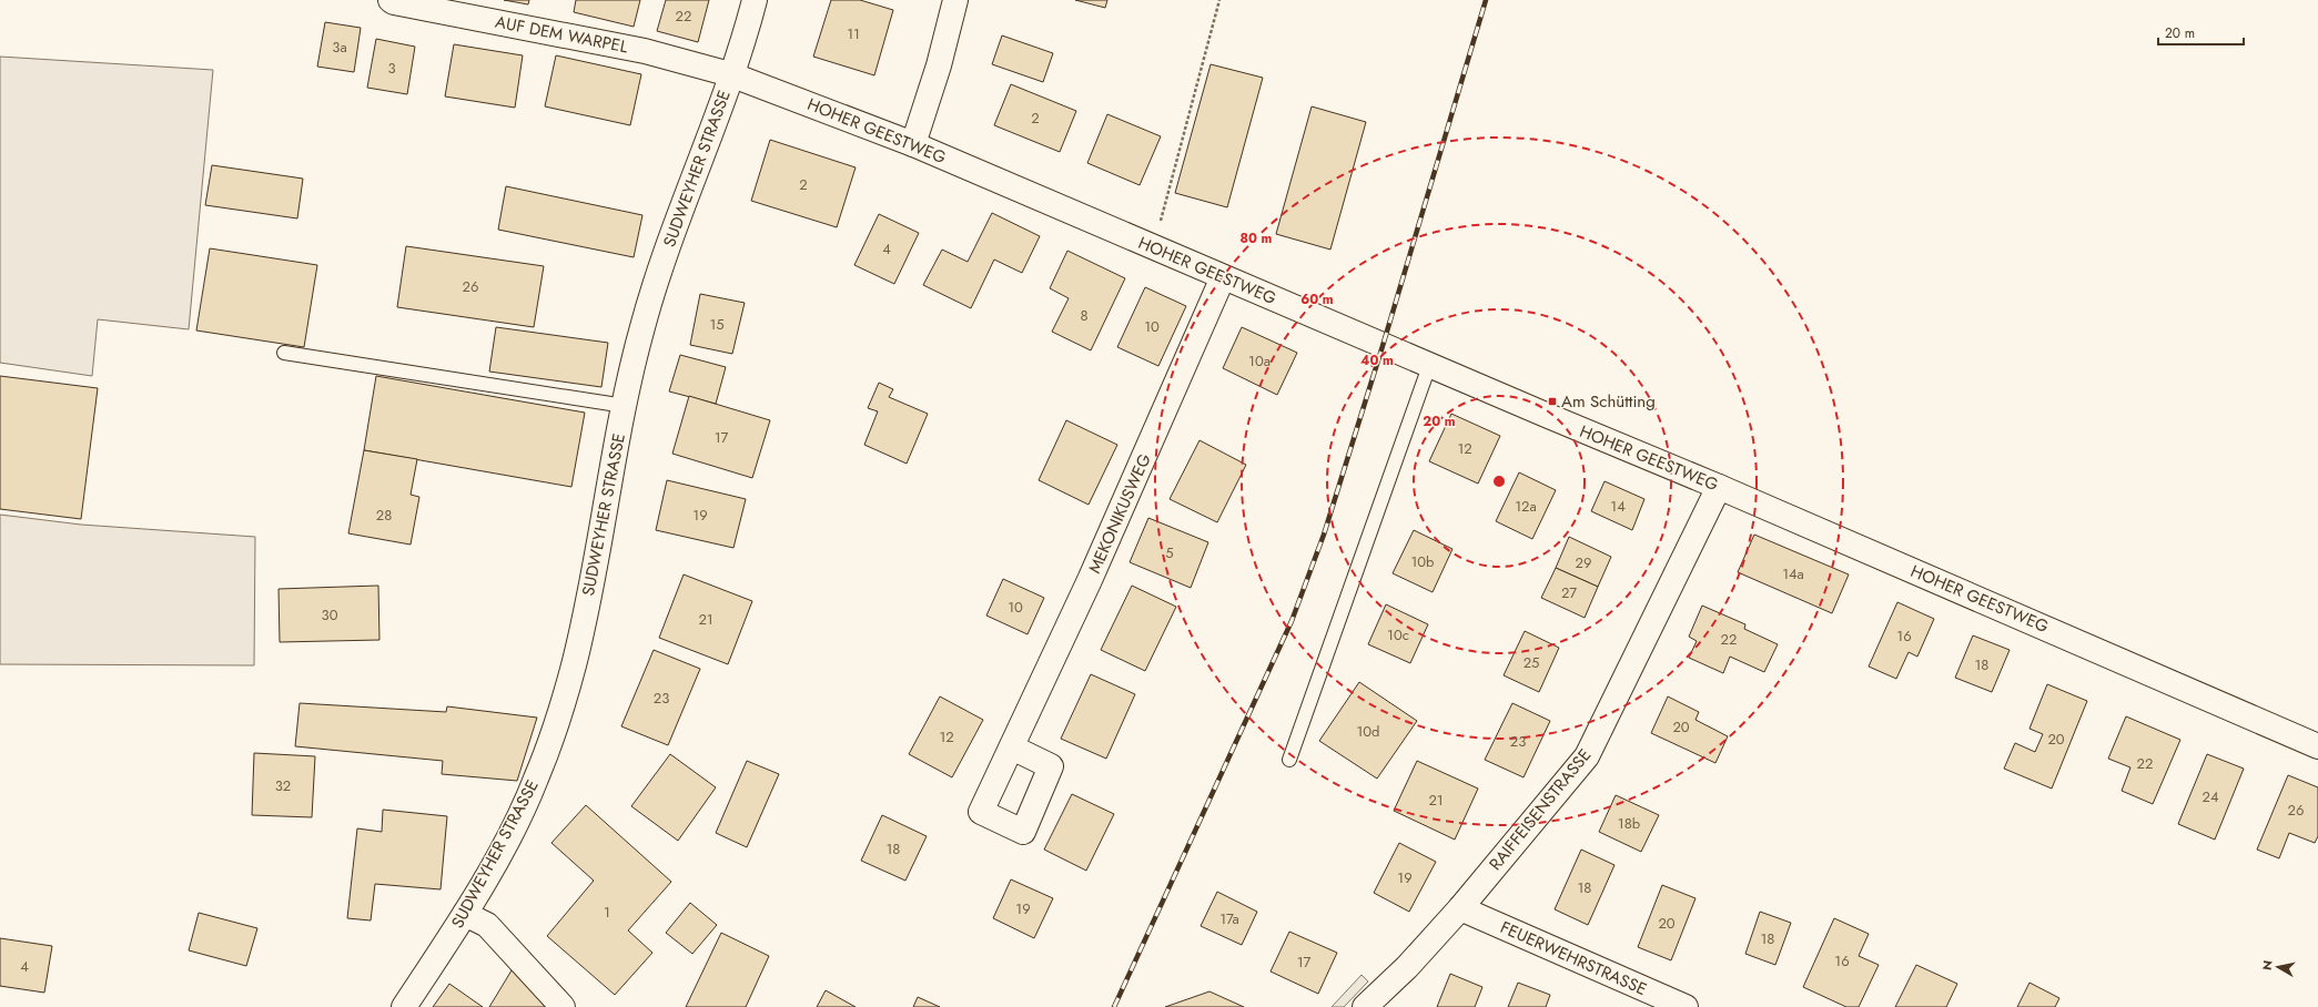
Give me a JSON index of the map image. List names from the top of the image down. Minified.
{"streets":{"street":["AUF DEM WARPEL","HOHER GEESTWEG","SUDWEYHER STRASSE","MEKONIKUSWEG","RAIFFEISENSTRASSE","FEUERWEHRSTRASSE"]},"crossings":[["AUF DEM WARPEL","HOHER GEESTWEG"],["AUF DEM WARPEL","SUDWEYHER STRASSE"],["HOHER GEESTWEG","SUDWEYHER STRASSE"],["HOHER GEESTWEG","MEKONIKUSWEG"],["HOHER GEESTWEG","RAIFFEISENSTRASSE"],["RAIFFEISENSTRASSE","FEUERWEHRSTRASSE"]],"places":{"transit":["Am Schütting"]},"house_numbers":["22","11","3a","3","2","2","4","26","8","15","10","10a","17","12","12a","14","28","19","5","10b","29","14a","27","10","30","21","10c","16","22","25","18","23","20","10d","12","20","23","22","32","24","21","26","18b","18","19","18","19","1","17a","20","18","16","17","4"],"scale_bar":"20 m","north":"left","rings":["80 m","60 m","40 m","20 m"]}
